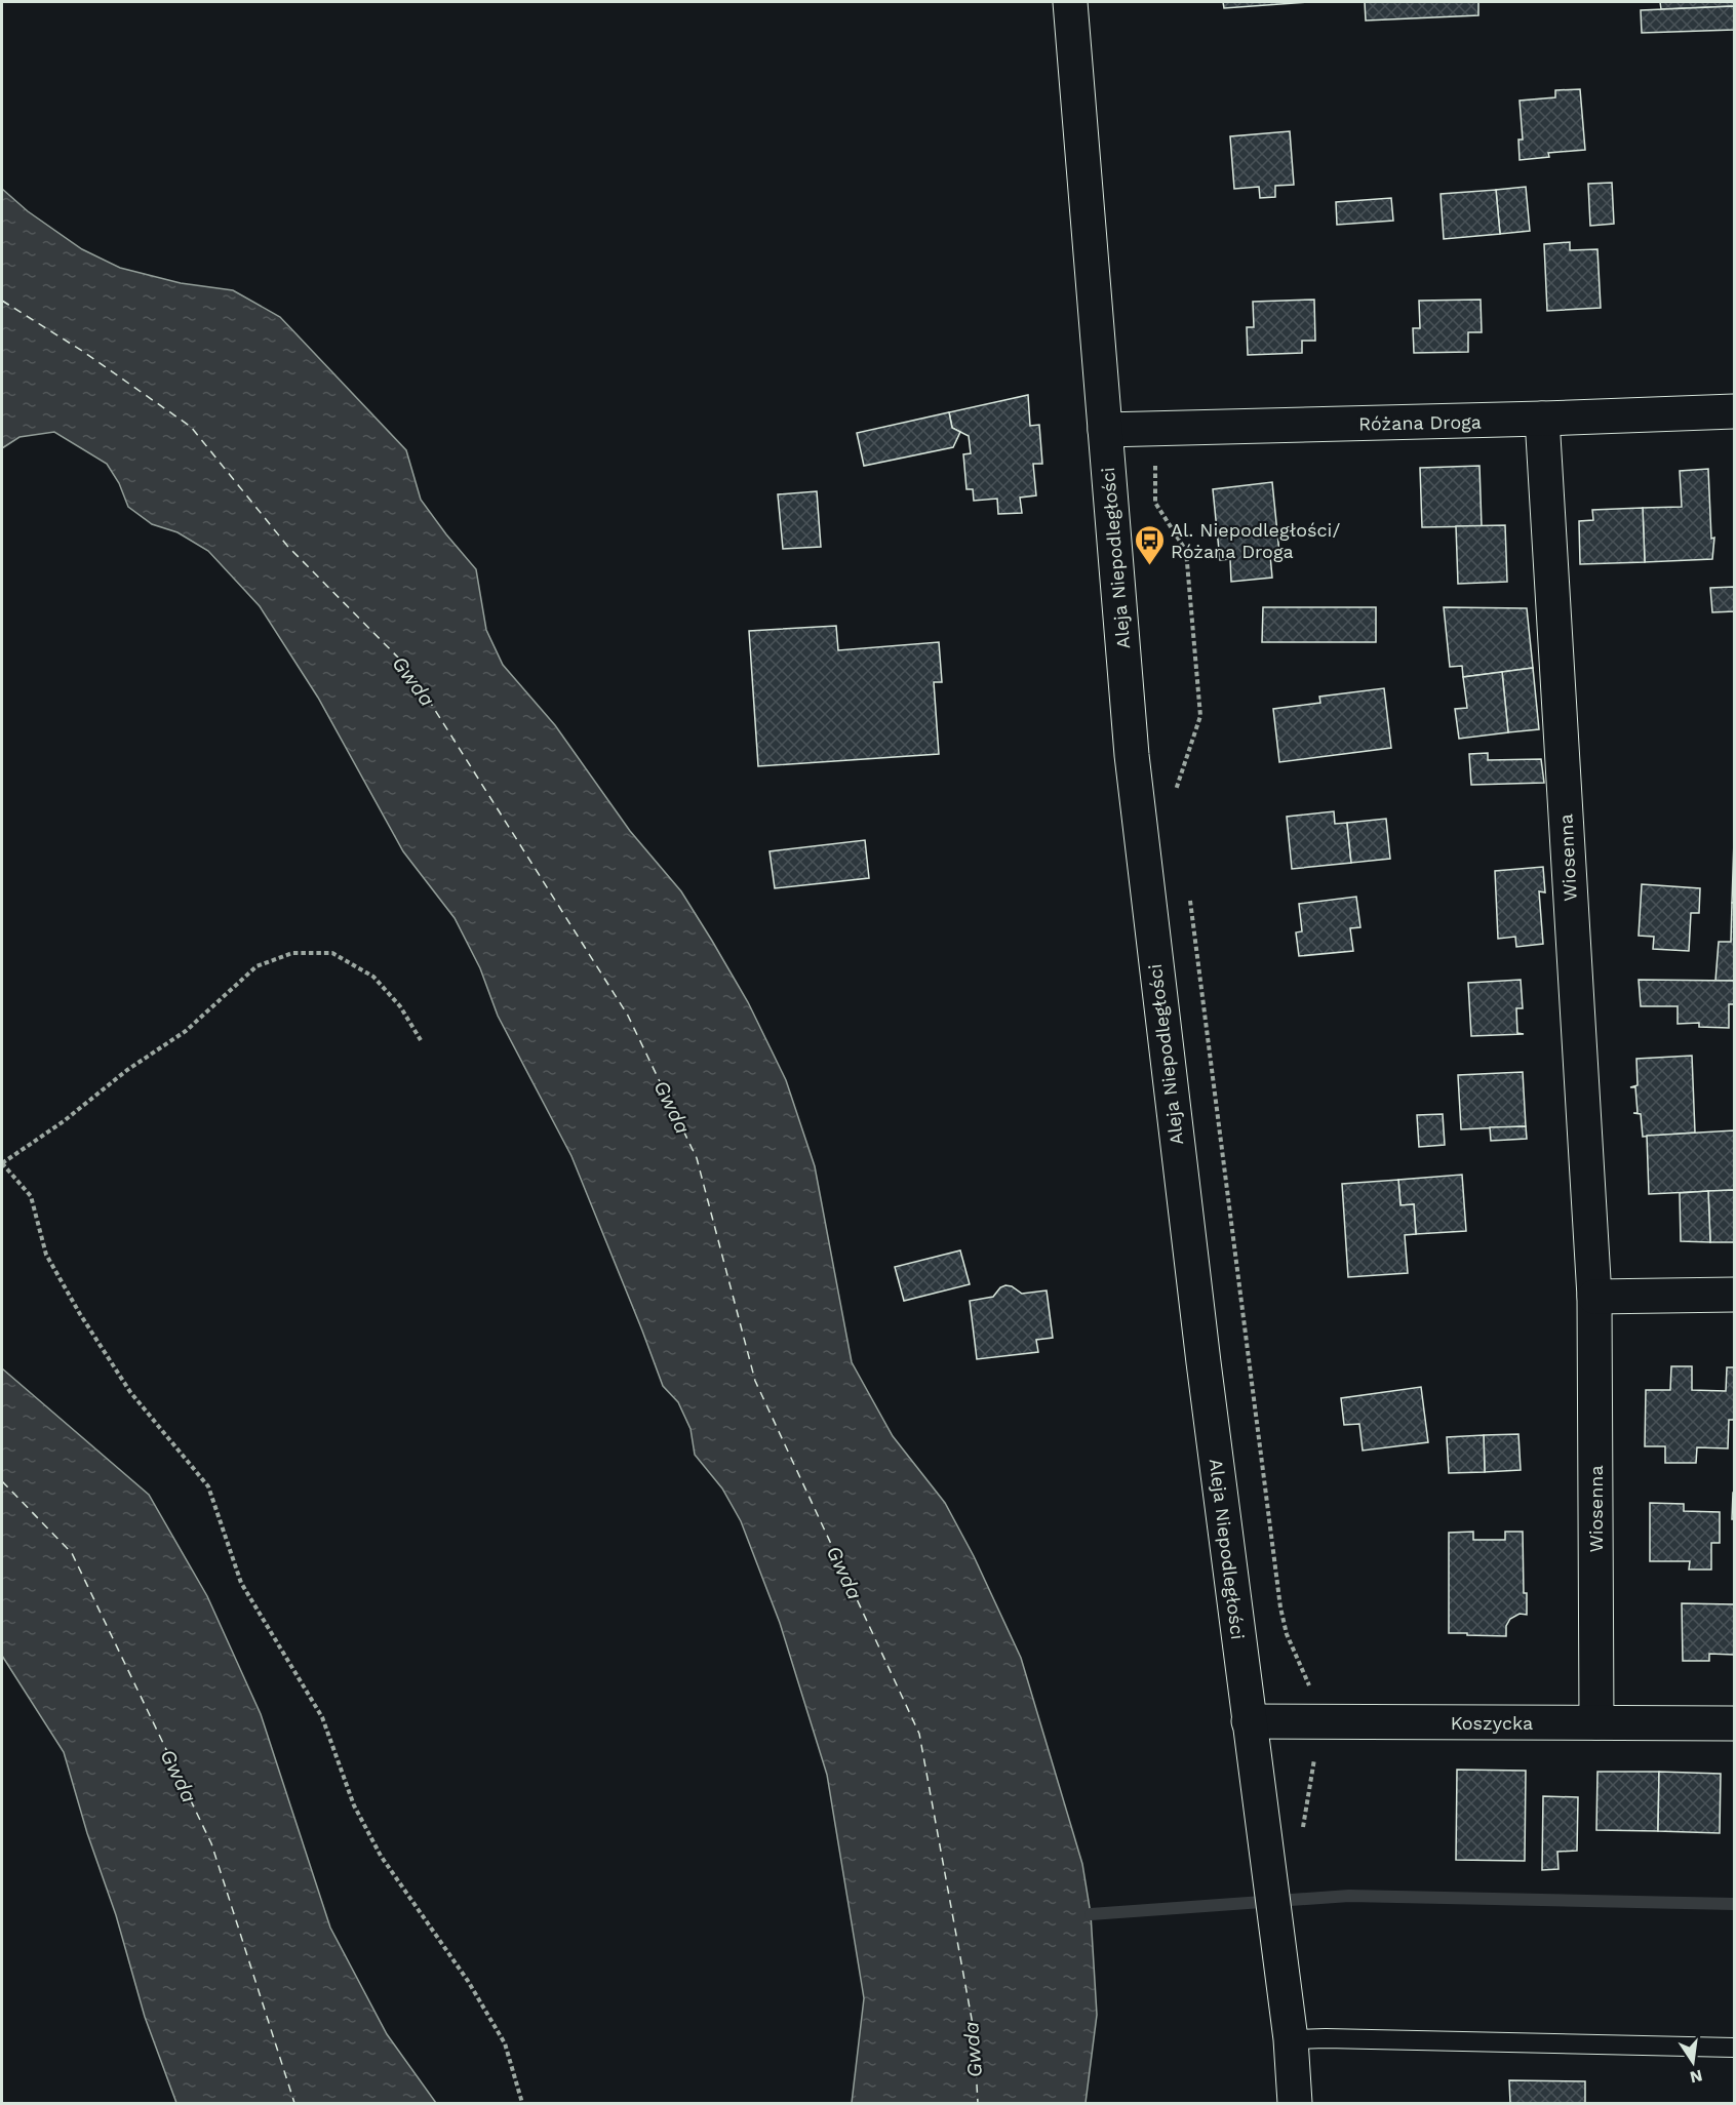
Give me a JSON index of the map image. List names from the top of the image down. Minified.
{"streets":{"street":["Różana Droga","Aleja Niepodległości","Wiosenna","Koszycka"]},"crossings":[["Różana Droga","Aleja Niepodległości"],["Różana Droga","Wiosenna"],["Aleja Niepodległości","Koszycka"],["Wiosenna","Koszycka"]],"water":["Gwda"],"places":{"bus stop":["Al. Niepodległości/ Różana Droga"]},"north":"bottom"}
